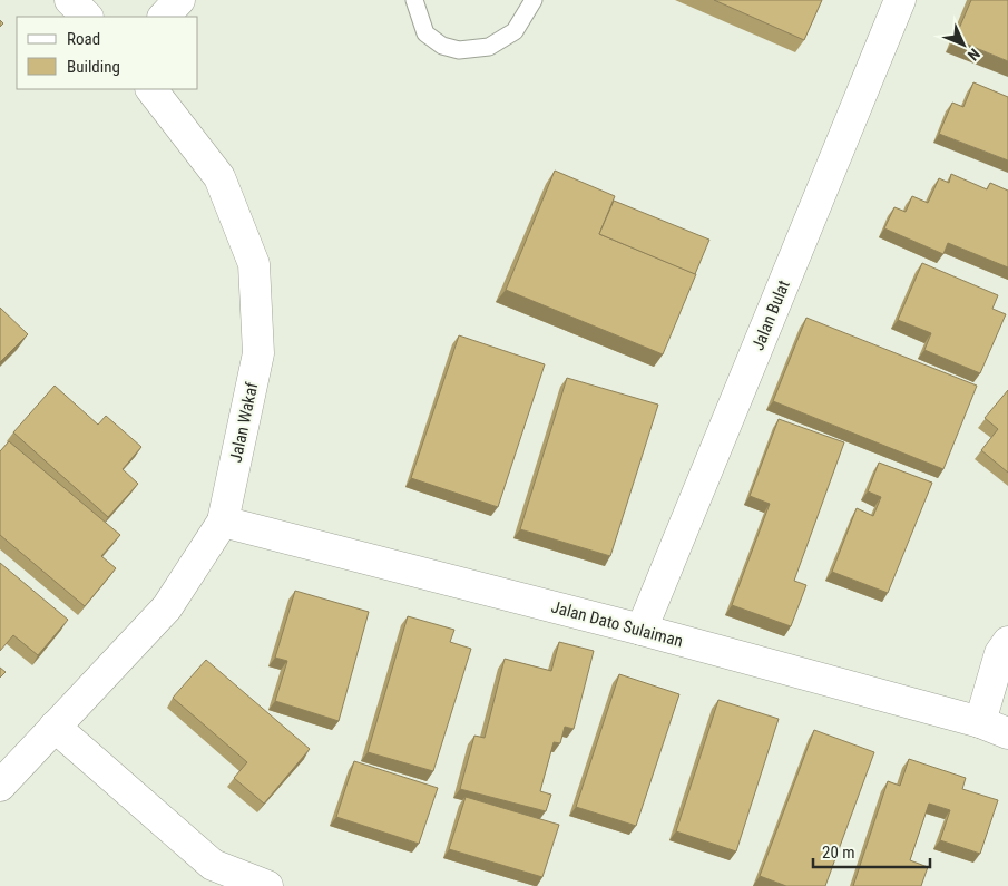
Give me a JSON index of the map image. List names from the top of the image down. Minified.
{"streets":{"street":["Jalan Bulat","Jalan Wakaf","Jalan Dato Sulaiman"]},"crossings":[["Jalan Bulat","Jalan Dato Sulaiman"],["Jalan Wakaf","Jalan Dato Sulaiman"]],"legend":["Road","Building"],"scale_bar":"20 m","north":"bottom right"}
